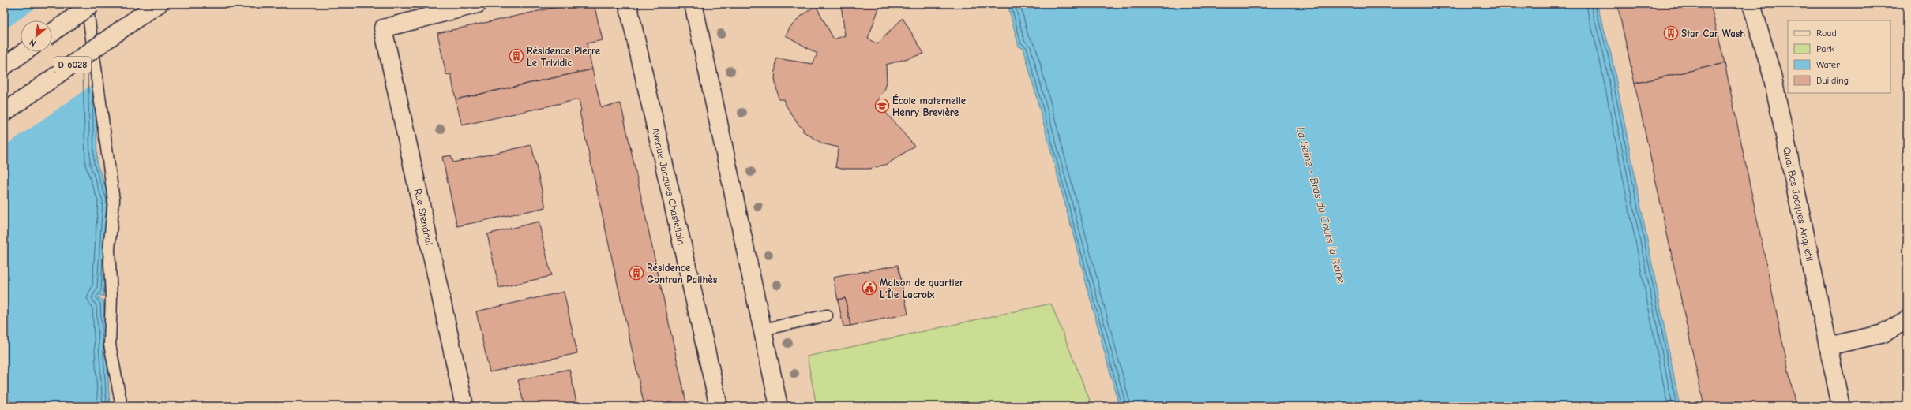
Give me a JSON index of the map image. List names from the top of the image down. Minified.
{"streets":{"street":["D 6028","Avenue Jacques Chastellain","Quai Bas Jacques Anquetil","Rue Stendhal"]},"water":["La Seine - Bras du Cours la Reine"],"places":{"building":["Star Car Wash","Résidence Pierre Le Trividic","Résidence Gontran Pailhès"],"school or university":["École maternelle Henry Brevière"],"public building":["Maison de quartier L'Île Lacroix"]},"legend":["Road","Park","Water","Building"],"north":"bottom left"}
